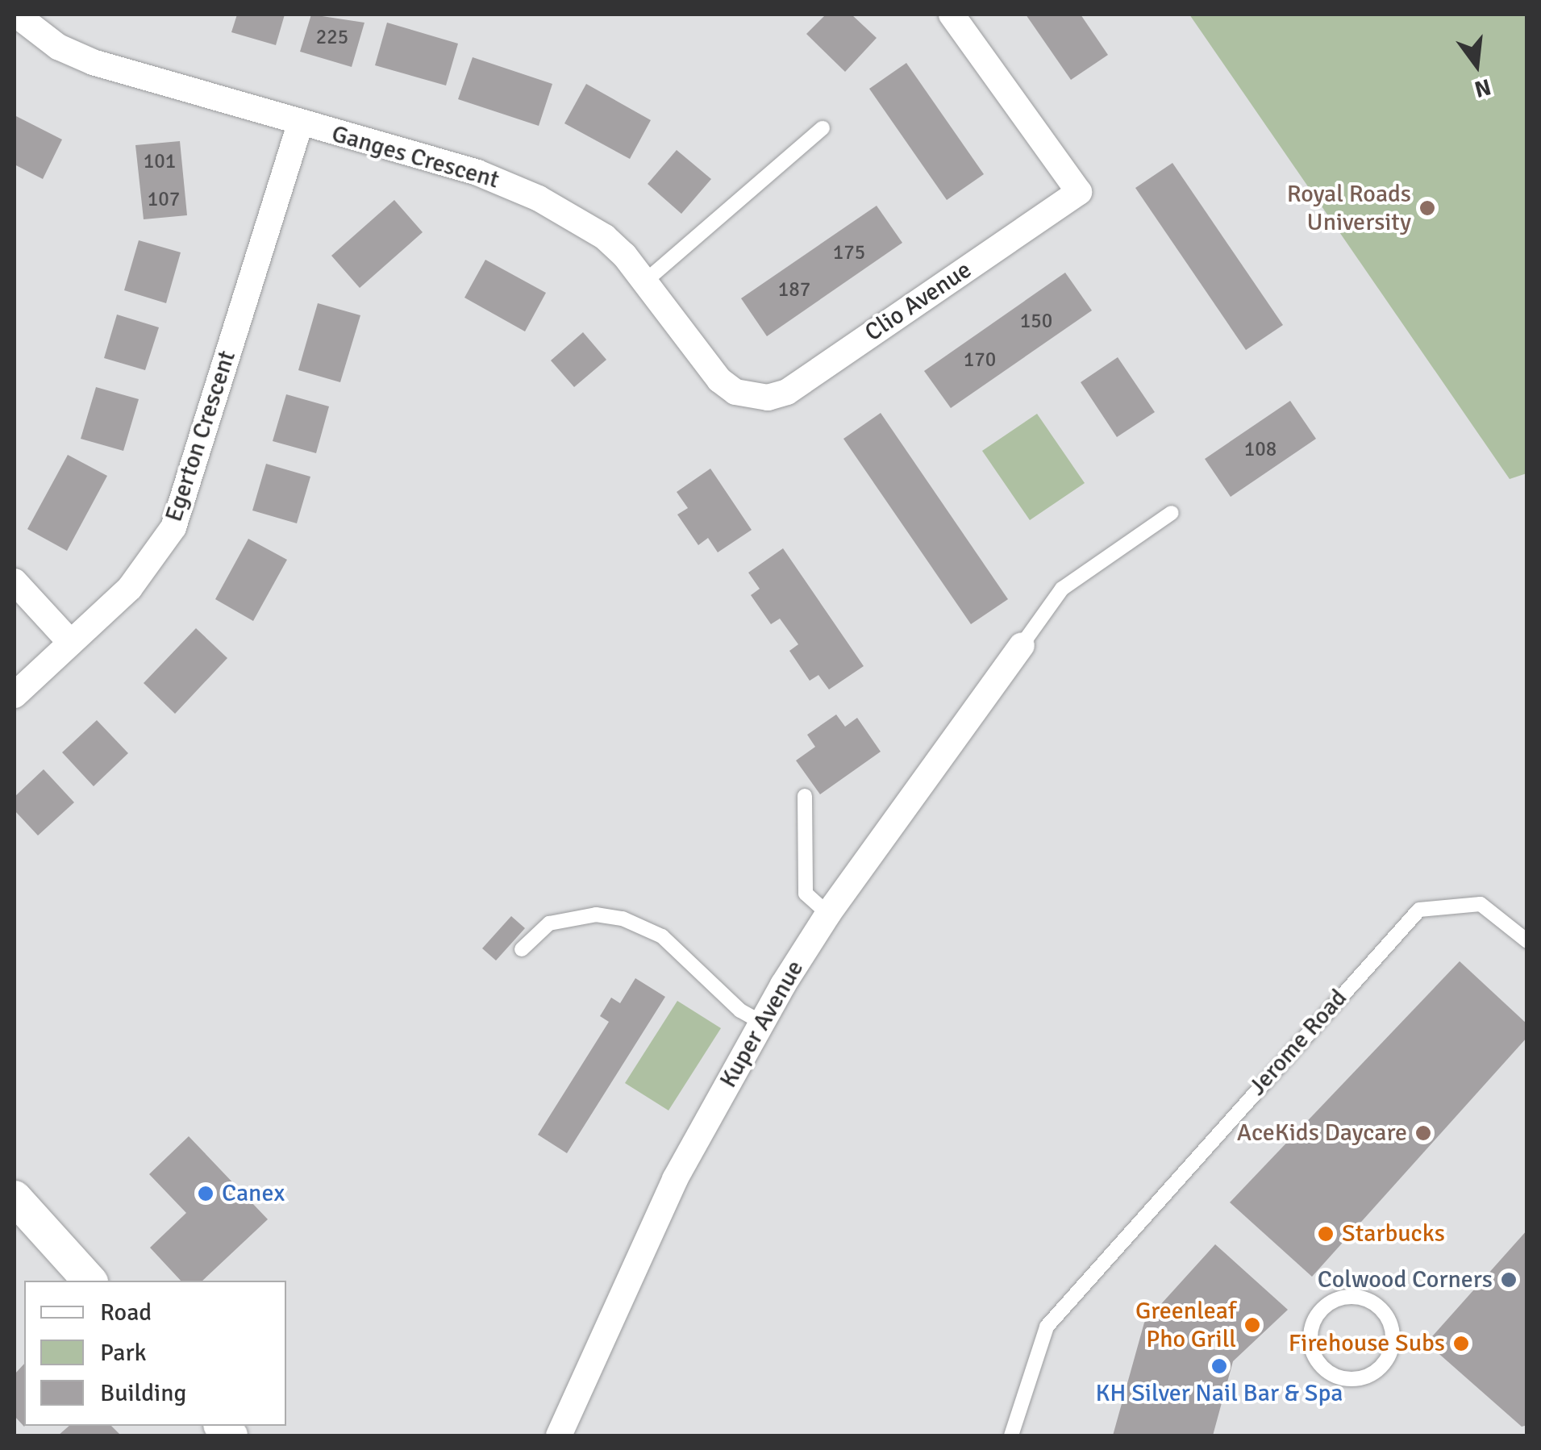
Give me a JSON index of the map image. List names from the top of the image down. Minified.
{"streets":{"street":["Ganges Crescent","Clio Avenue","Egerton Crescent","Kuper Avenue"],"lane":["Jerome Road"]},"crossings":[["Ganges Crescent","Clio Avenue"],["Ganges Crescent","Egerton Crescent"]],"places":["Royal Roads University","AceKids Daycare","Canex","Starbucks","Colwood Corners","Greenleaf Pho Grill","Firehouse Subs","KH Silver Nail Bar & Spa"],"house_numbers":["225","101","107","175","187","150","170","108"],"legend":["Road","Park","Building"],"north":"bottom"}
